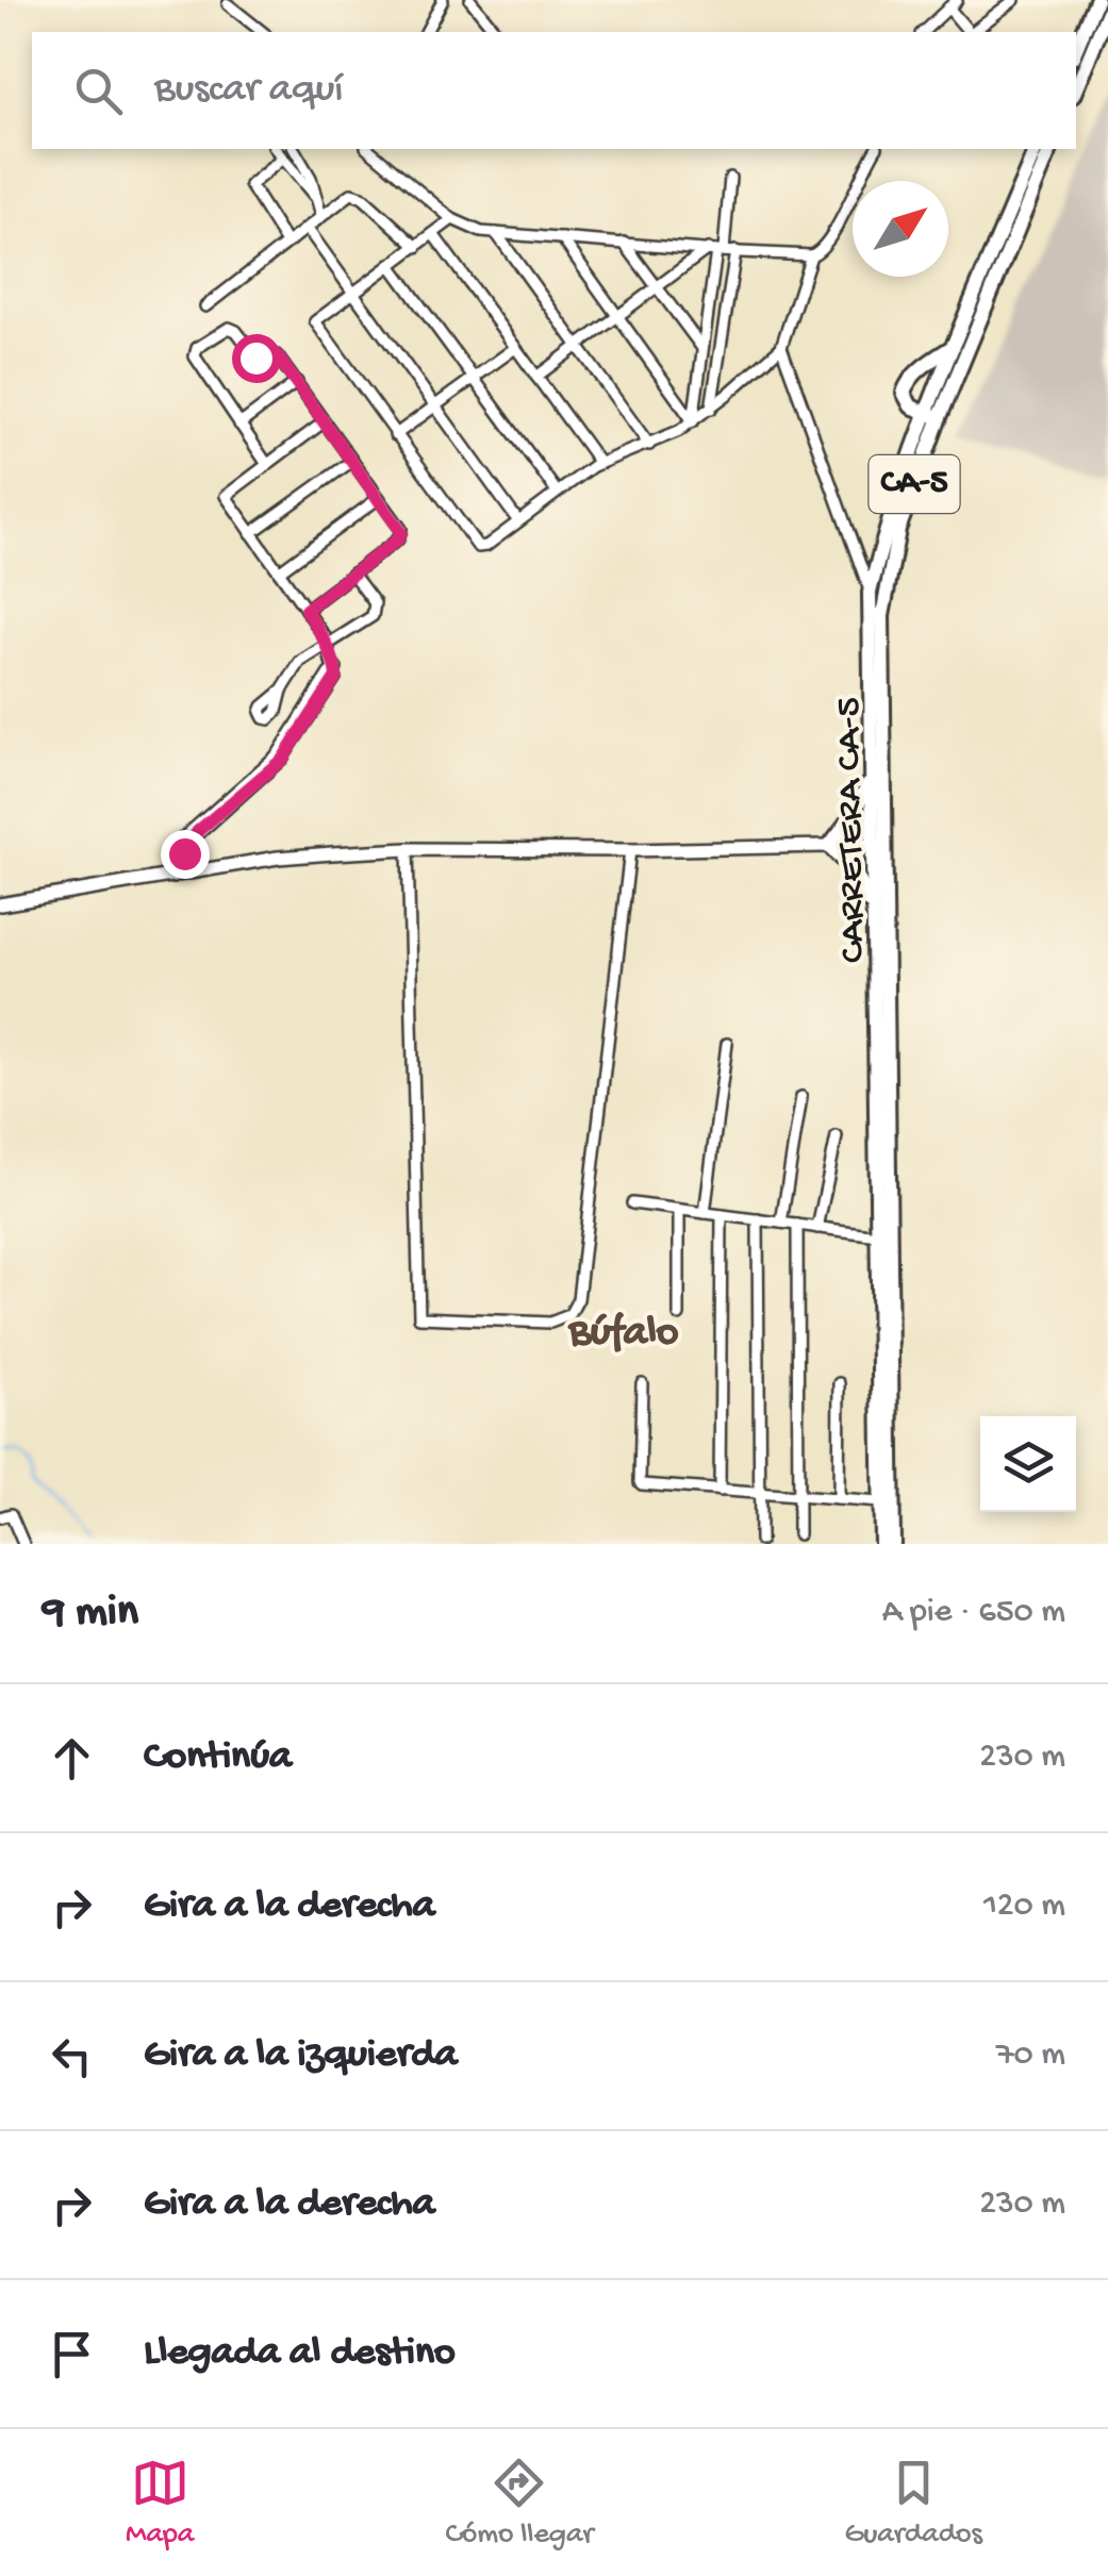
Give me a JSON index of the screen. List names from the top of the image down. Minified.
{"streets":{"highway":["CA-5","CARRETERA CA-5"]},"districts":["Búfalo"],"north":"top right","page":{"search":"Buscar aquí","heading":["9 min","A pie · 650 m"],"list":[["Continúa","230 m"],["Gira a la derecha","120 m"],["Gira a la izquierda","70 m"],["Gira a la derecha","230 m"],"Llegada al destino"],"nav":["Mapa","Cómo llegar","Guardados"]}}
